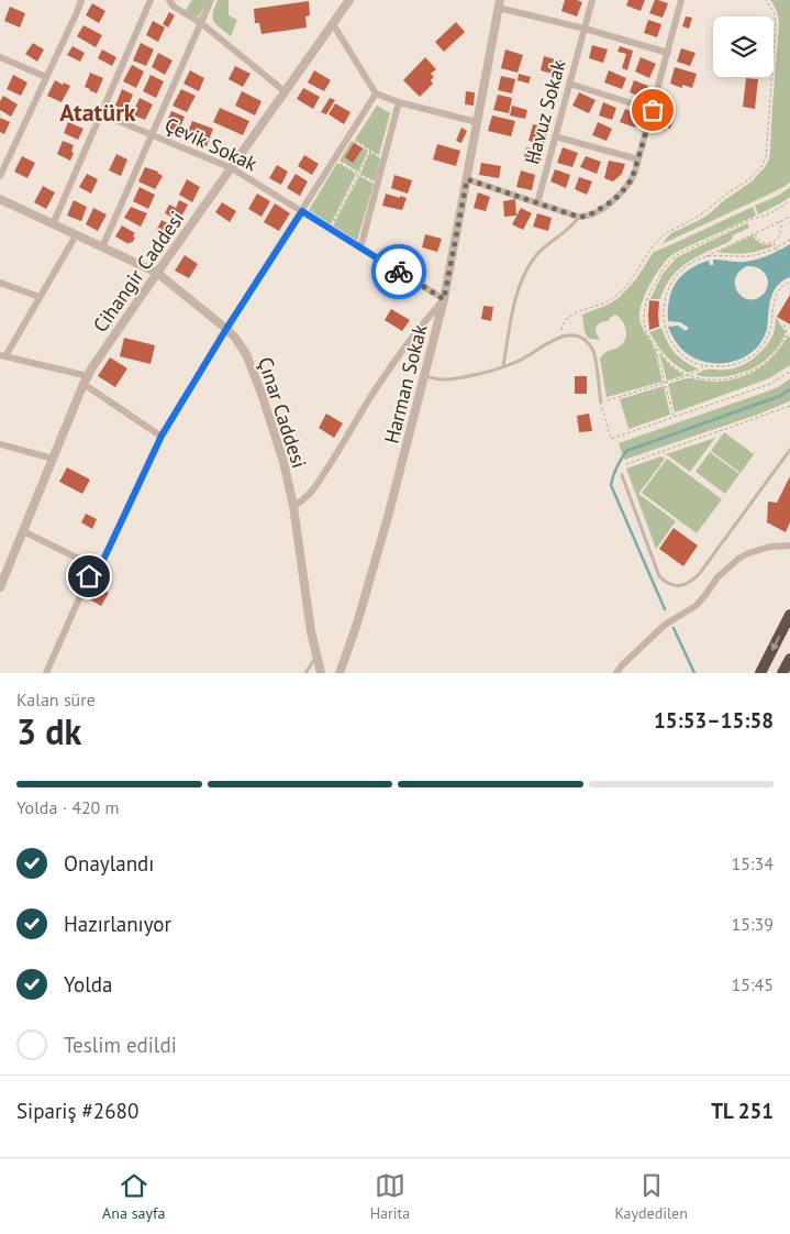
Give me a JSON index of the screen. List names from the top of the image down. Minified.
{"streets":{"street":["Havuz Sokak","Çevik Sokak","Cihangir Caddesi","Harman Sokak","Çınar Caddesi"]},"crossings":[["Çevik Sokak","Cihangir Caddesi"],["Çevik Sokak","Harman Sokak"],["Cihangir Caddesi","Çınar Caddesi"]],"districts":["Atatürk"],"page":{"heading":["3 dk","Kalan süre","15:53–15:58"],"panel":["Sipariş #2680","TL 251"],"bar":"Yolda · 420 m","list":[["Onaylandı","15:34"],["Hazırlanıyor","15:39"],["Yolda","15:45"],"Teslim edildi"],"tabs":["Ana sayfa","Harita","Kaydedilen"]}}
